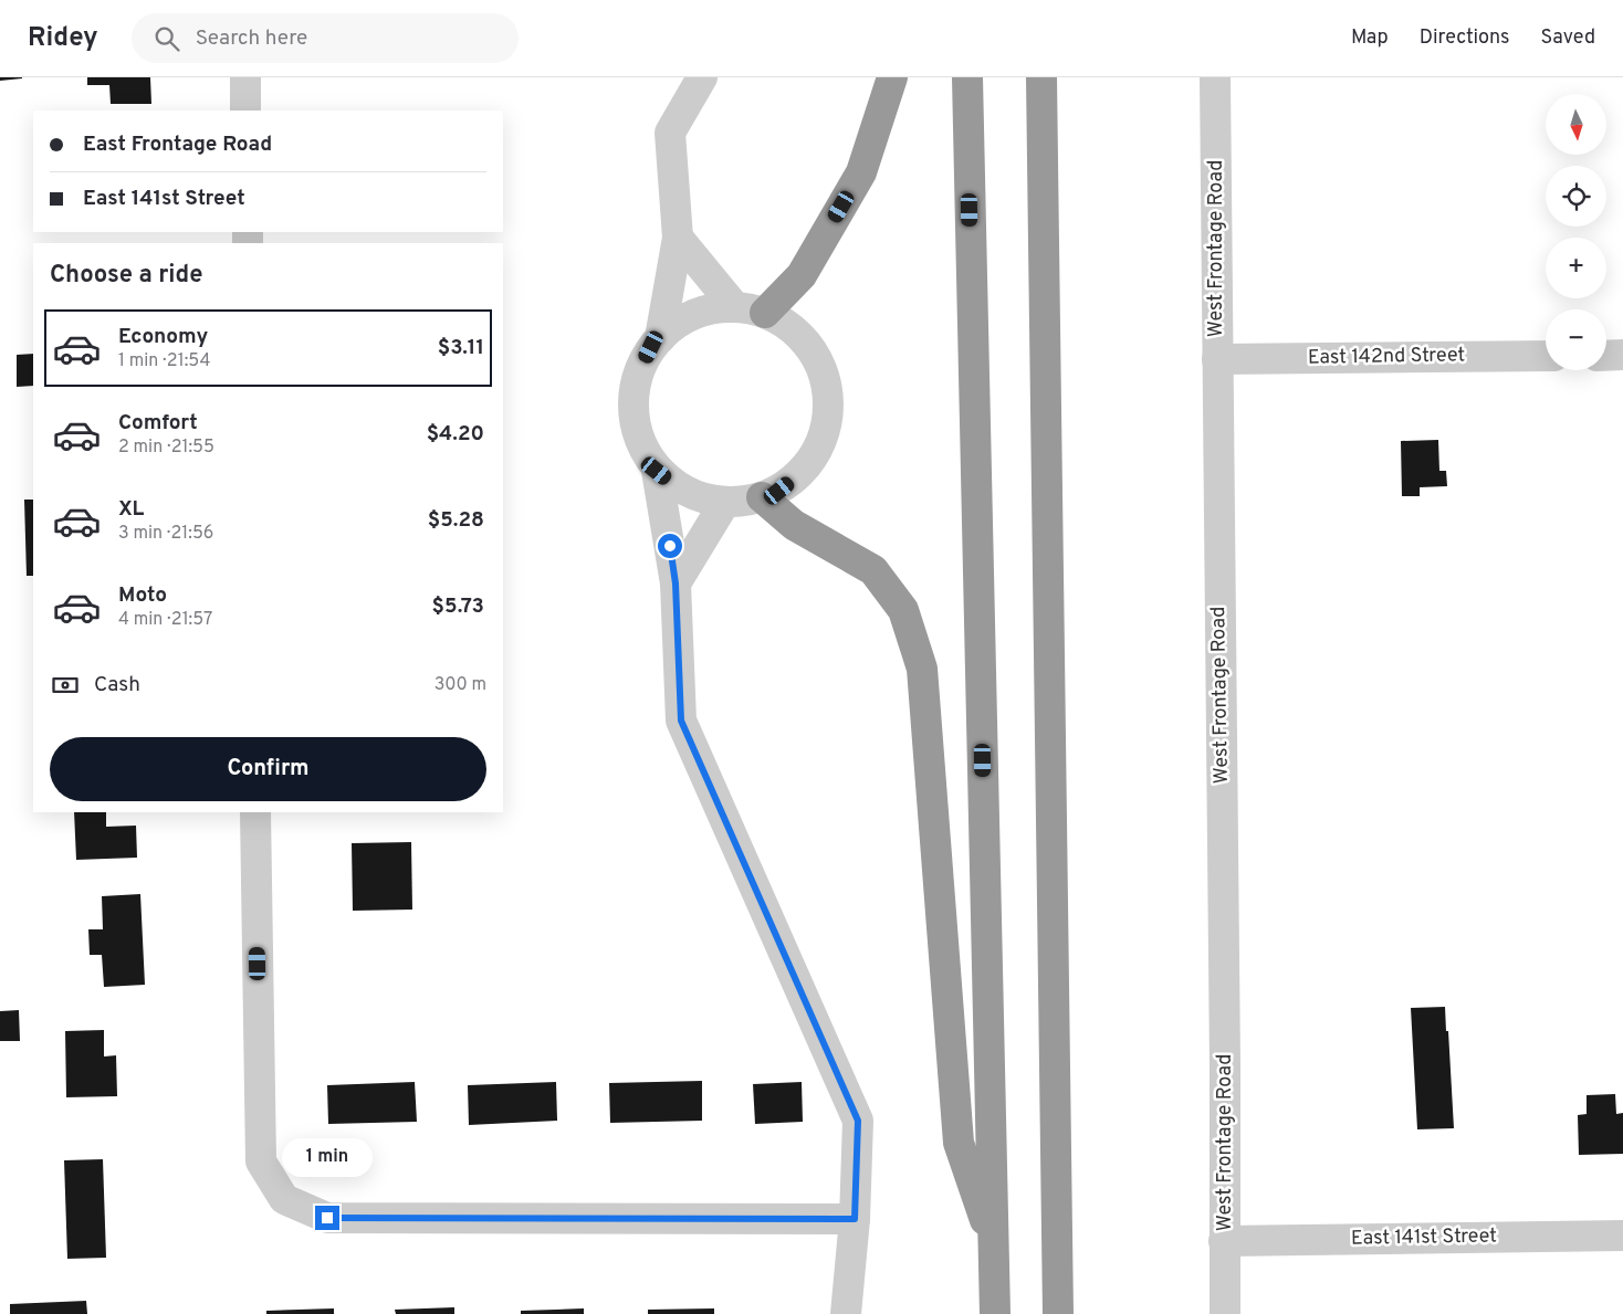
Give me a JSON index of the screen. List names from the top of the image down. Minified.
{"streets":{"street":["West Frontage Road","East 142nd Street","East 141st Street"]},"crossings":[["West Frontage Road","East 142nd Street"],["West Frontage Road","East 141st Street"]],"north":"bottom","page":{"header":"Ridey","search":"Search here","nav":["Map","Directions","Saved"],"map_buttons":["+","−"],"banner":["East Frontage Road","East 141st Street"],"heading":"Choose a ride","list":[{"name":"Economy","note":"1 min · 21:54","value":"$3.11"},{"name":"Comfort","note":"2 min · 21:55","value":"$4.20"},{"name":"XL","note":"3 min · 21:56","value":"$5.28"},{"name":"Moto","note":"4 min · 21:57","value":"$5.73"}],"pay":["Cash","300 m"],"buttons":"Confirm","bubble":"1 min"}}
